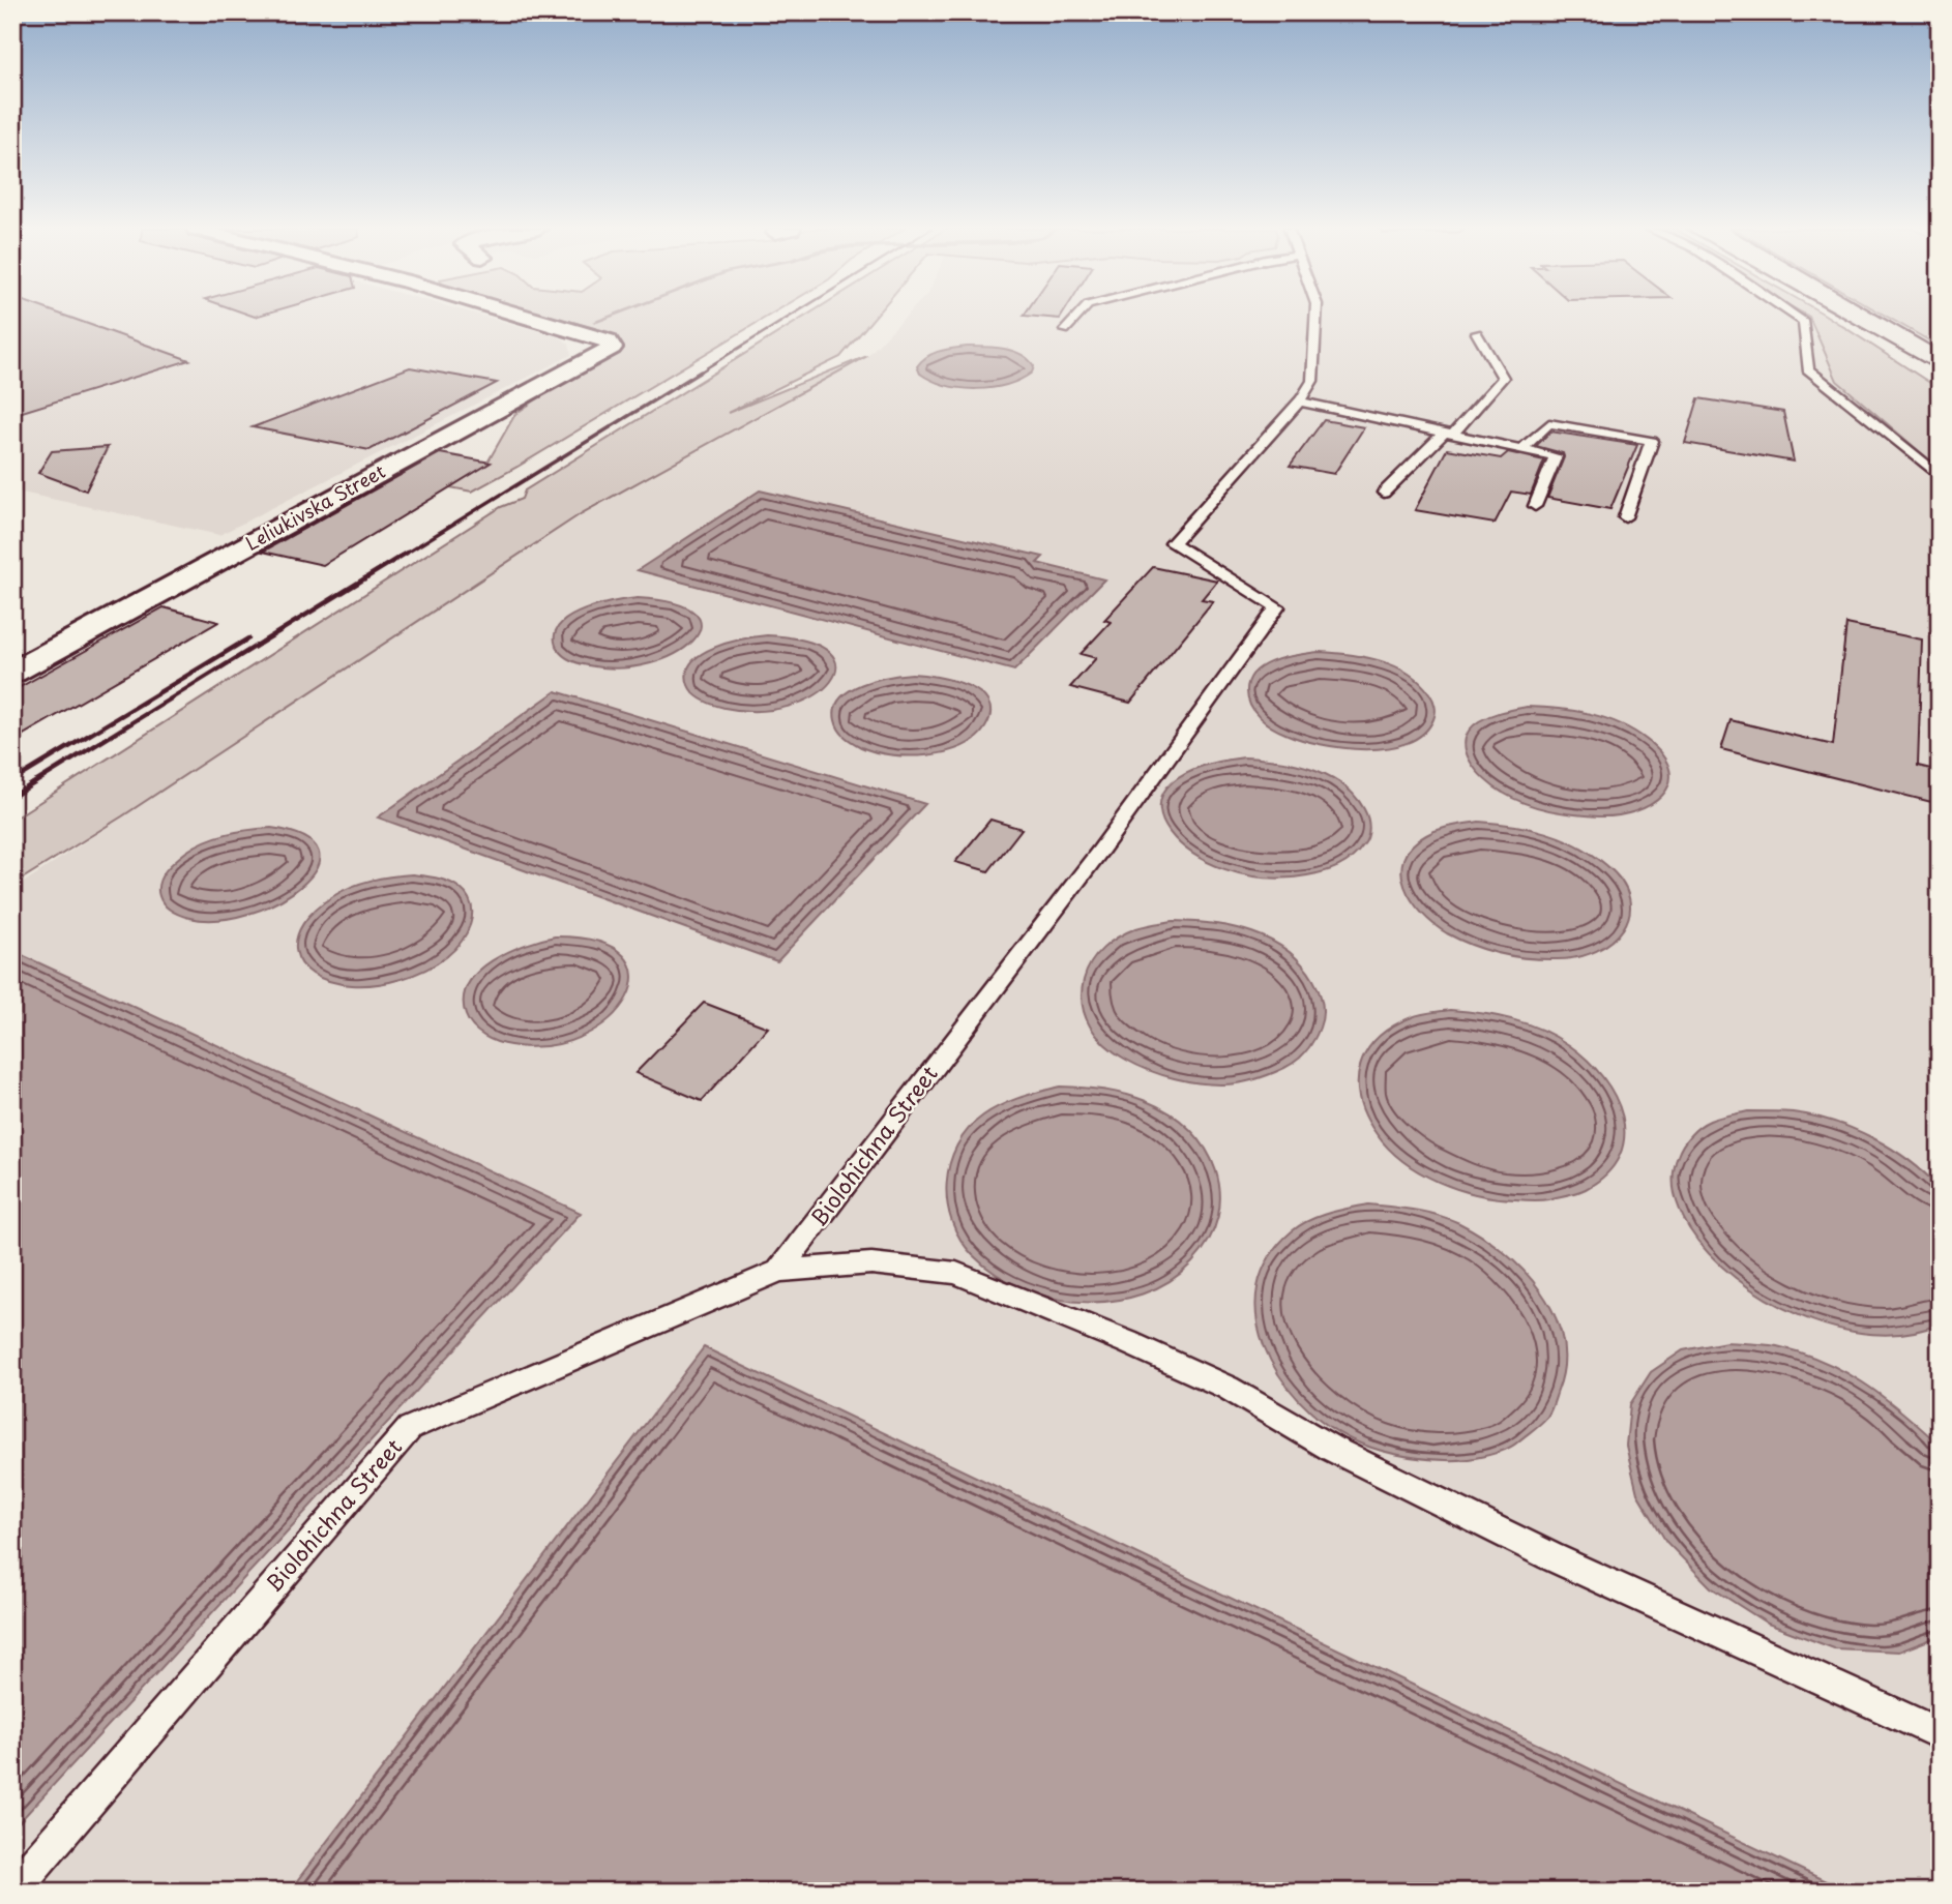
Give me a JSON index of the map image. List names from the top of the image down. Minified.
{"streets":{"street":["Leliukivska Street"],"lane":["Biolohichna Street"]}}
